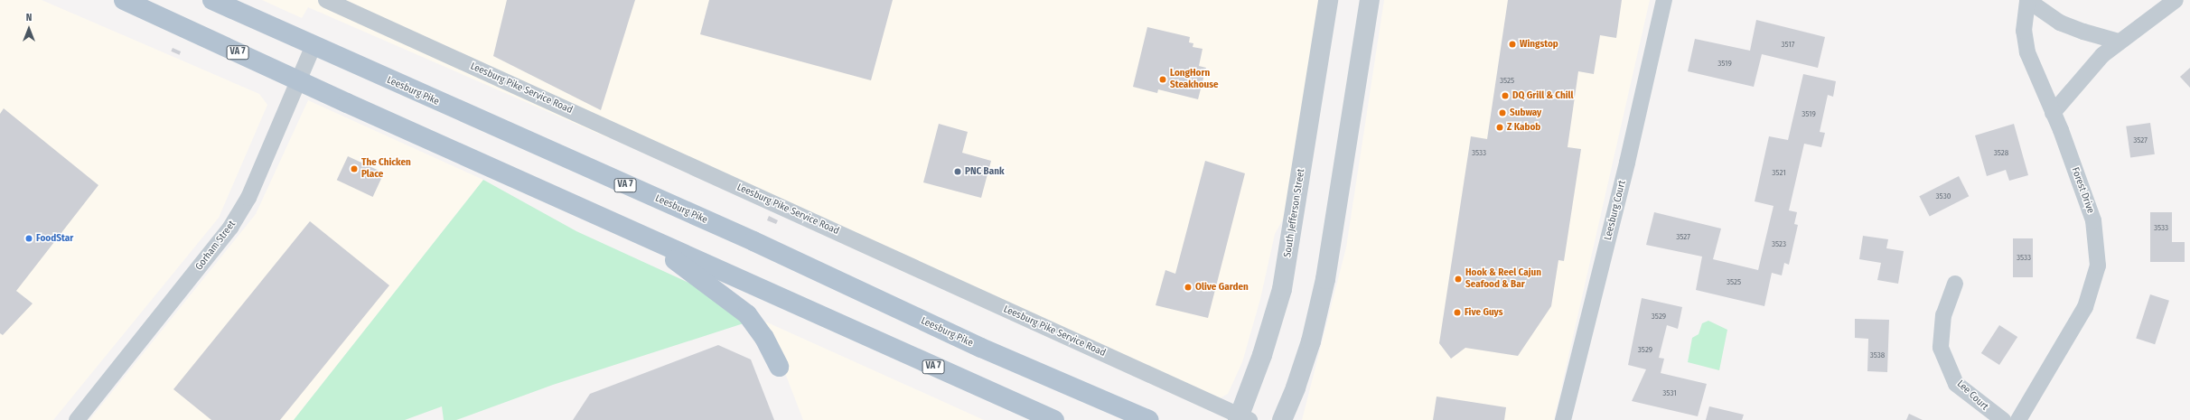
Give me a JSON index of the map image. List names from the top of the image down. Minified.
{"streets":{"main road":["VA 7","Leesburg Pike"],"street":["Leesburg Pike Service Road","Forest Drive","Leesburg Court","South Jefferson Street","Gorham Street","Lee Court"]},"crossings":[["VA 7","Gorham Street"],["Leesburg Pike Service Road","South Jefferson Street"],["Leesburg Pike","Gorham Street"]],"places":["Wingstop","LongHorn Steakhouse","DQ Grill & Chill","Subway","Z Kabob","The Chicken Place","PNC Bank","FoodStar","Hook & Reel Cajun Seafood & Bar","Olive Garden","Five Guys"],"house_numbers":["3517","3519","3525","3519","3527","3533","3528","3521","3530","3533","3527","3523","3533","3525","3529","3529","3538","3531"],"north":"top"}
